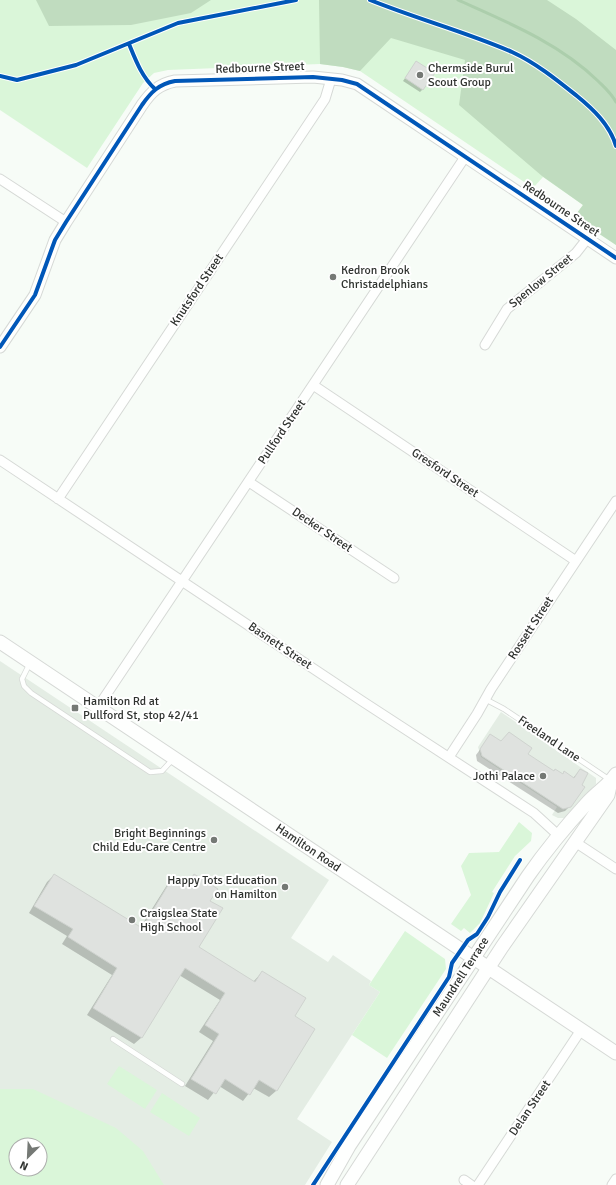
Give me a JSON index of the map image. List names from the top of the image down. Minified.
{"streets":{"main road":["Hamilton Road","Maundrell Terrace"],"street":["Redbourne Street","Spenlow Street","Knutsford Street","Pullford Street","Gresford Street","Decker Street","Rossett Street","Basnett Street","Delan Street"],"lane":["Freeland Lane"]},"crossings":[["Redbourne Street","Spenlow Street"],["Redbourne Street","Knutsford Street"],["Redbourne Street","Pullford Street"],["Knutsford Street","Basnett Street"],["Pullford Street","Gresford Street"],["Pullford Street","Decker Street"],["Pullford Street","Basnett Street"],["Pullford Street","Hamilton Road"],["Gresford Street","Rossett Street"],["Rossett Street","Basnett Street"],["Rossett Street","Freeland Lane"],["Basnett Street","Maundrell Terrace"],["Freeland Lane","Maundrell Terrace"],["Hamilton Road","Maundrell Terrace"],["Hamilton Road","Delan Street"]],"places":{"other":["Chermside Burul Scout Group","Kedron Brook Christadelphians","Jothi Palace","Bright Beginnings Child Edu-Care Centre","Happy Tots Education on Hamilton","Craigslea State High School"],"transit":["Hamilton Rd at Pullford St, stop 42/41"]},"north":"bottom left"}
